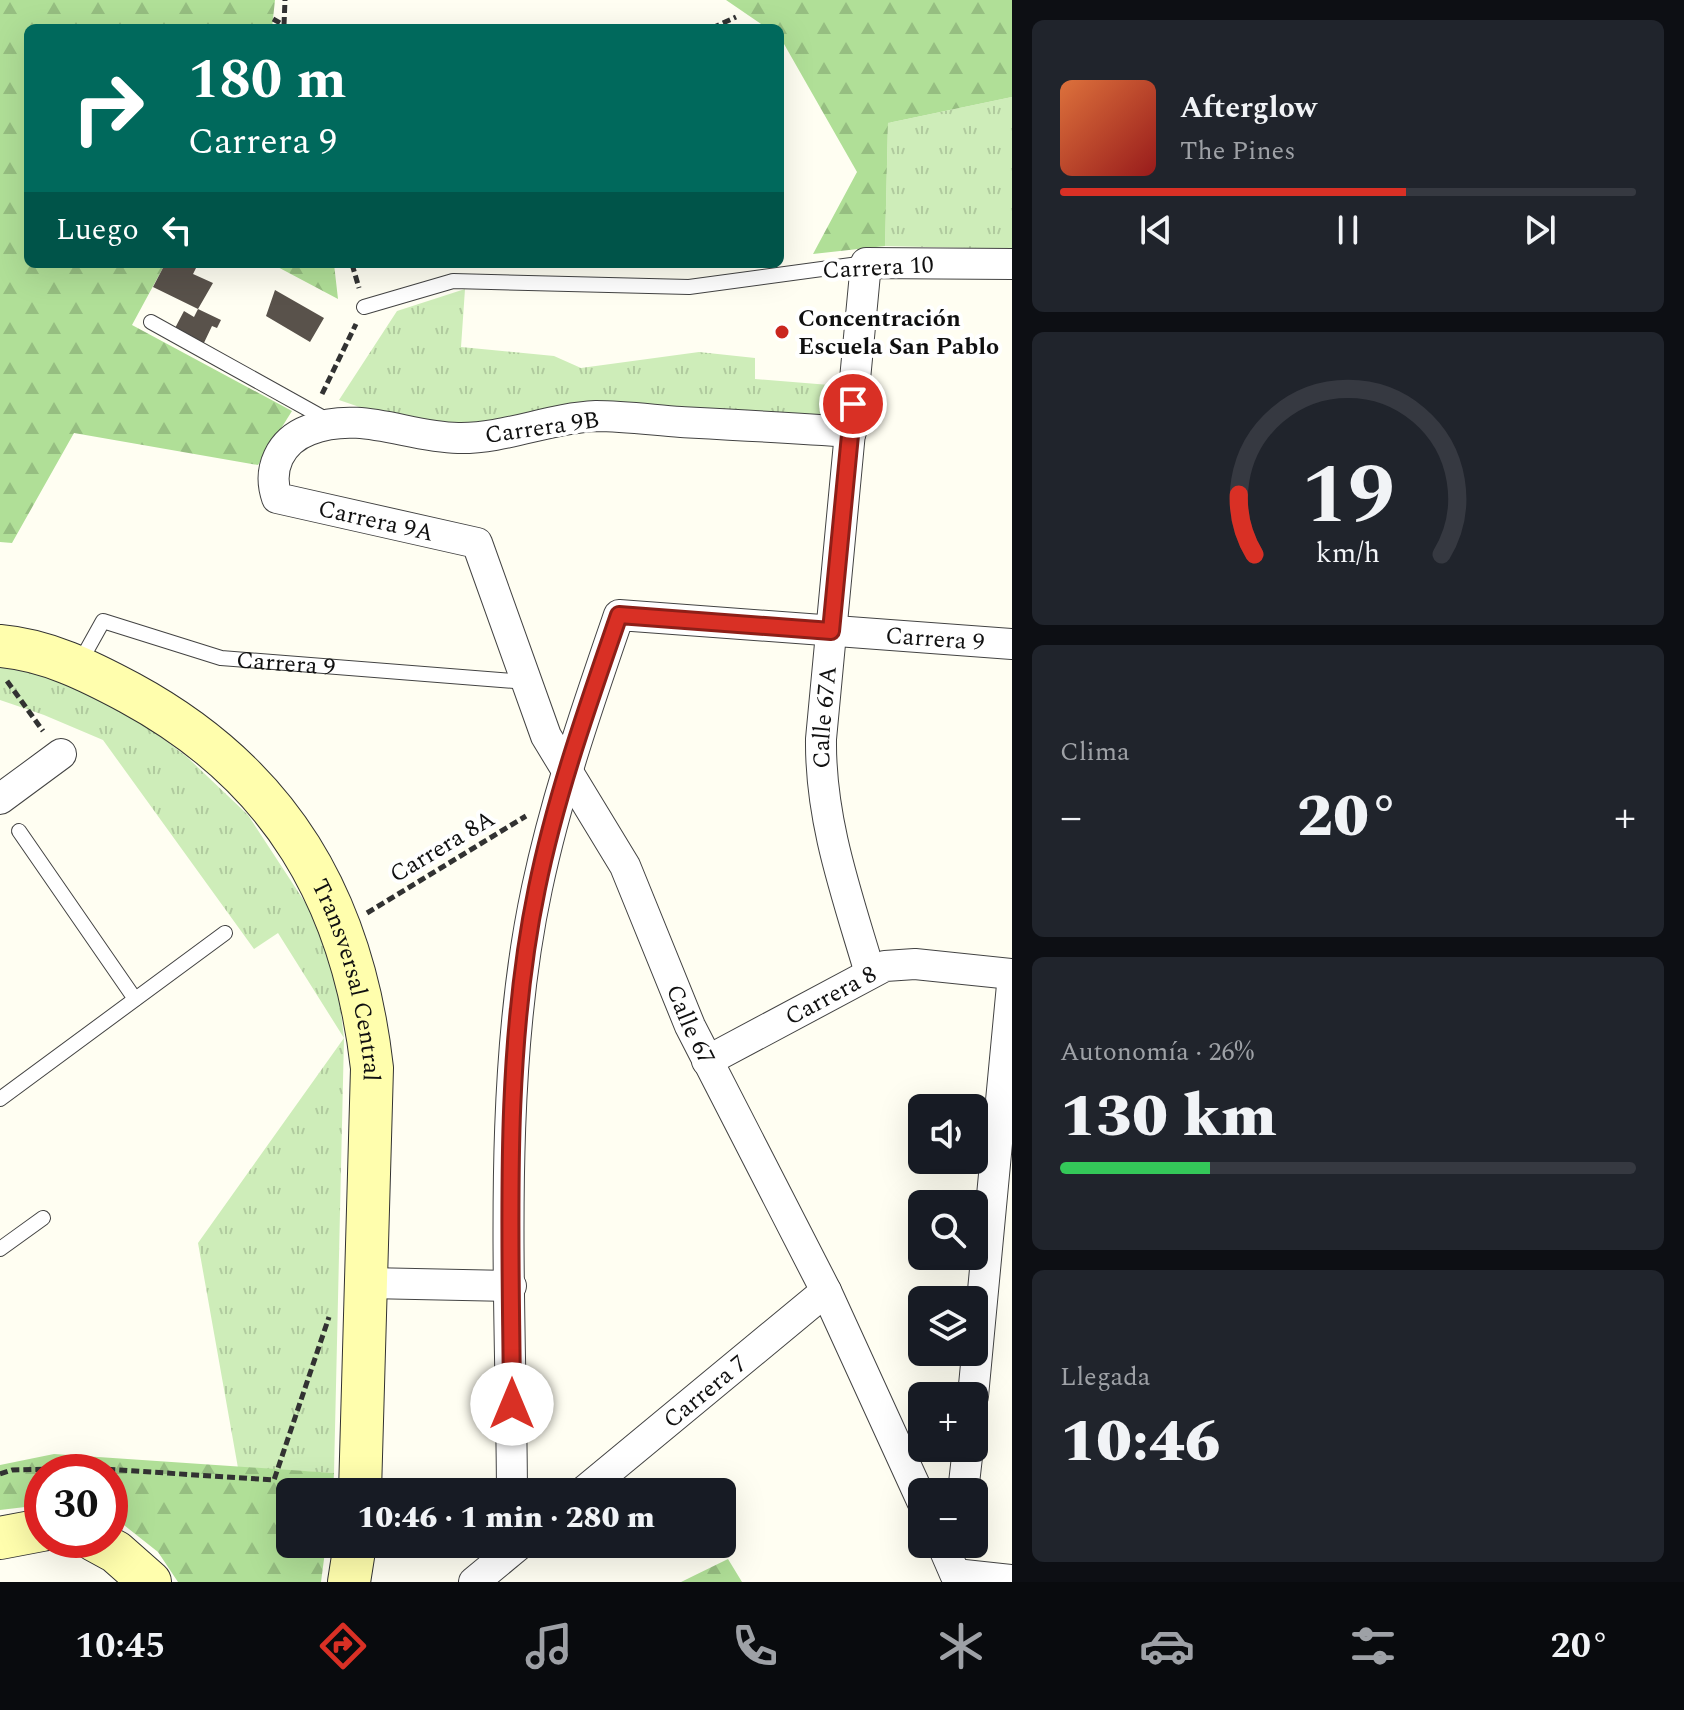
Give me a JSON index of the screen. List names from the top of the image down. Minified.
{"streets":{"main road":["Transversal Central"],"street":["Carrera 10","Carrera 9B","Carrera 9A","Carrera 9","Calle 67A","Carrera 8","Calle 67","Carrera 7"],"path":["Carrera 8A"]},"crossings":[["Carrera 10","Calle 67A"],["Carrera 9B","Carrera 9A"],["Carrera 9B","Calle 67A"],["Carrera 9A","Calle 67"],["Carrera 9","Calle 67A"],["Carrera 9","Carrera 8A"],["Carrera 9","Transversal Central"],["Carrera 9","Calle 67"],["Calle 67A","Carrera 8"],["Carrera 8A","Transversal Central"],["Carrera 8A","Calle 67"],["Carrera 8","Calle 67"],["Calle 67","Carrera 7"]],"places":["Concentración Escuela San Pablo"],"page":{"turn":["180 m","Carrera 9"],"song":["Afterglow","The Pines"],"then":"Luego","tile":["Clima",["Autonomía · 26%","130 km"],["Llegada","10:46"]],"heat":["−","20°","+"],"map_buttons":["+","−"],"limit":"30","trip":"10:46 · 1 min · 280 m","tabs":["10:45","20°"],"gauge":["19","km/h"]}}
